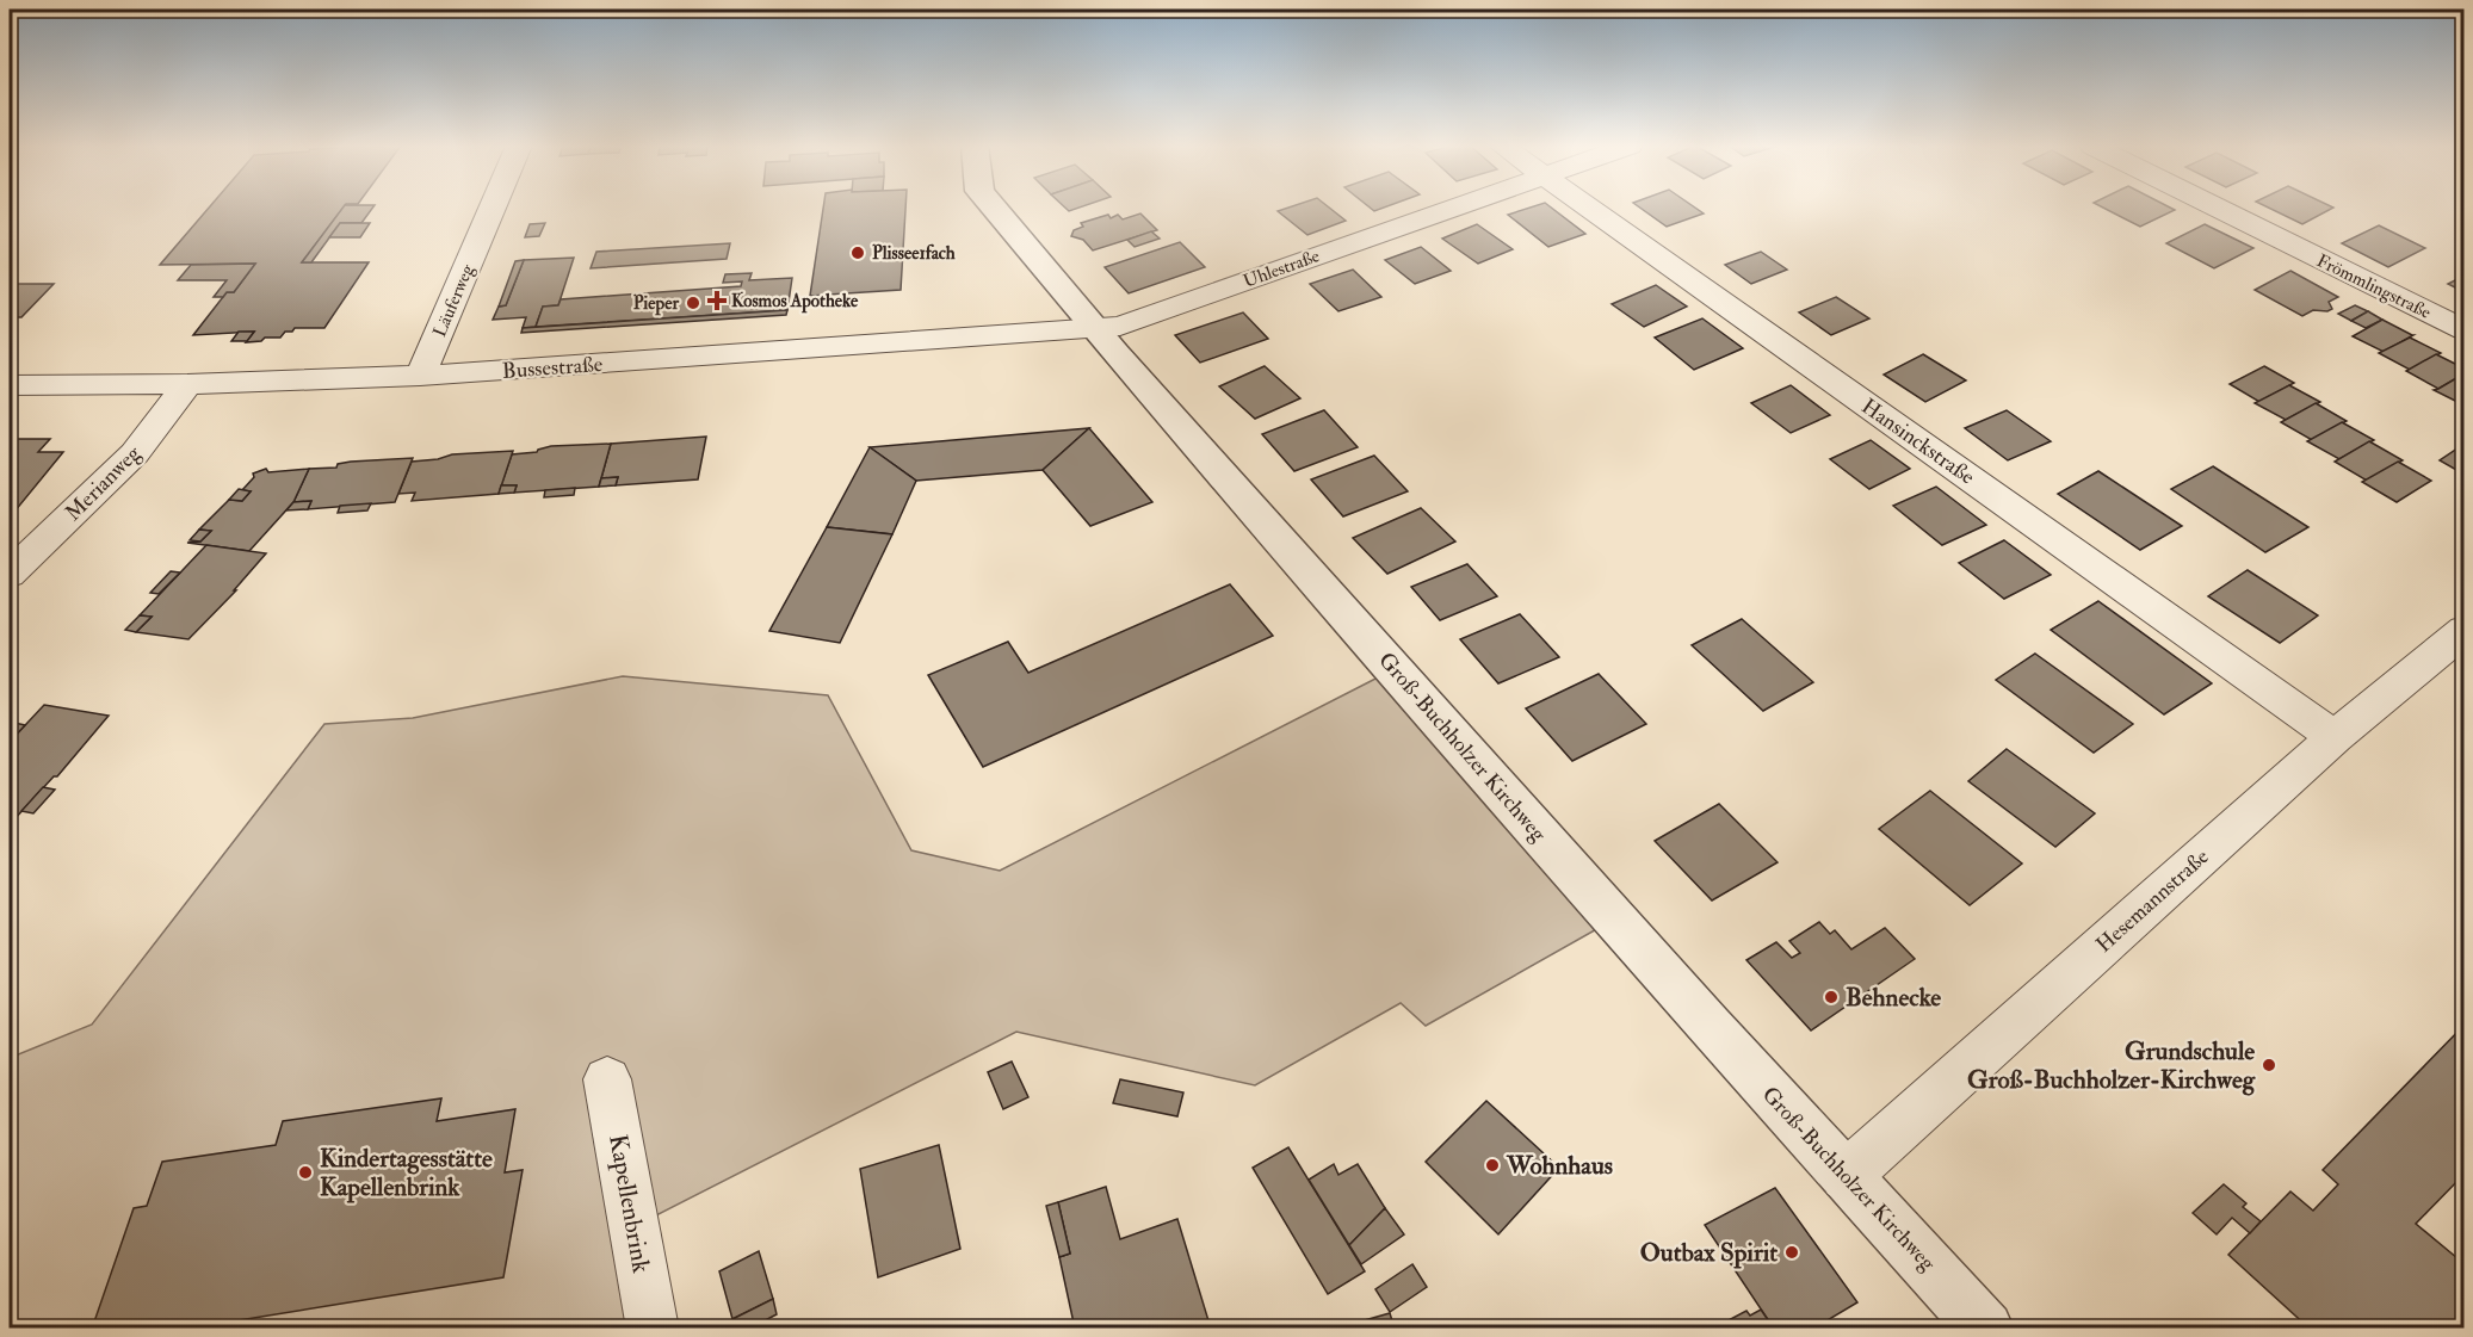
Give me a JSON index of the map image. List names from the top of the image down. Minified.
{"streets":{"street":["Uhlestraße","Frömmlingstraße","Läuferweg","Bussestraße","Hansinckstraße","Merianweg","Groß-Buchholzer Kirchweg","Hesemannstraße","Kapellenbrink"]},"crossings":[["Uhlestraße","Bussestraße"],["Uhlestraße","Groß-Buchholzer Kirchweg"],["Läuferweg","Bussestraße"],["Bussestraße","Merianweg"],["Bussestraße","Groß-Buchholzer Kirchweg"],["Hansinckstraße","Hesemannstraße"],["Groß-Buchholzer Kirchweg","Hesemannstraße"]],"places":{"other":["Plissee1fach","Pieper","Behnecke","Grundschule Groß-Buchholzer-Kirchweg","Wohnhaus","Kindertagesstätte Kapellenbrink","Outbax Spirit"],"health":["Kosmos Apotheke"]}}
